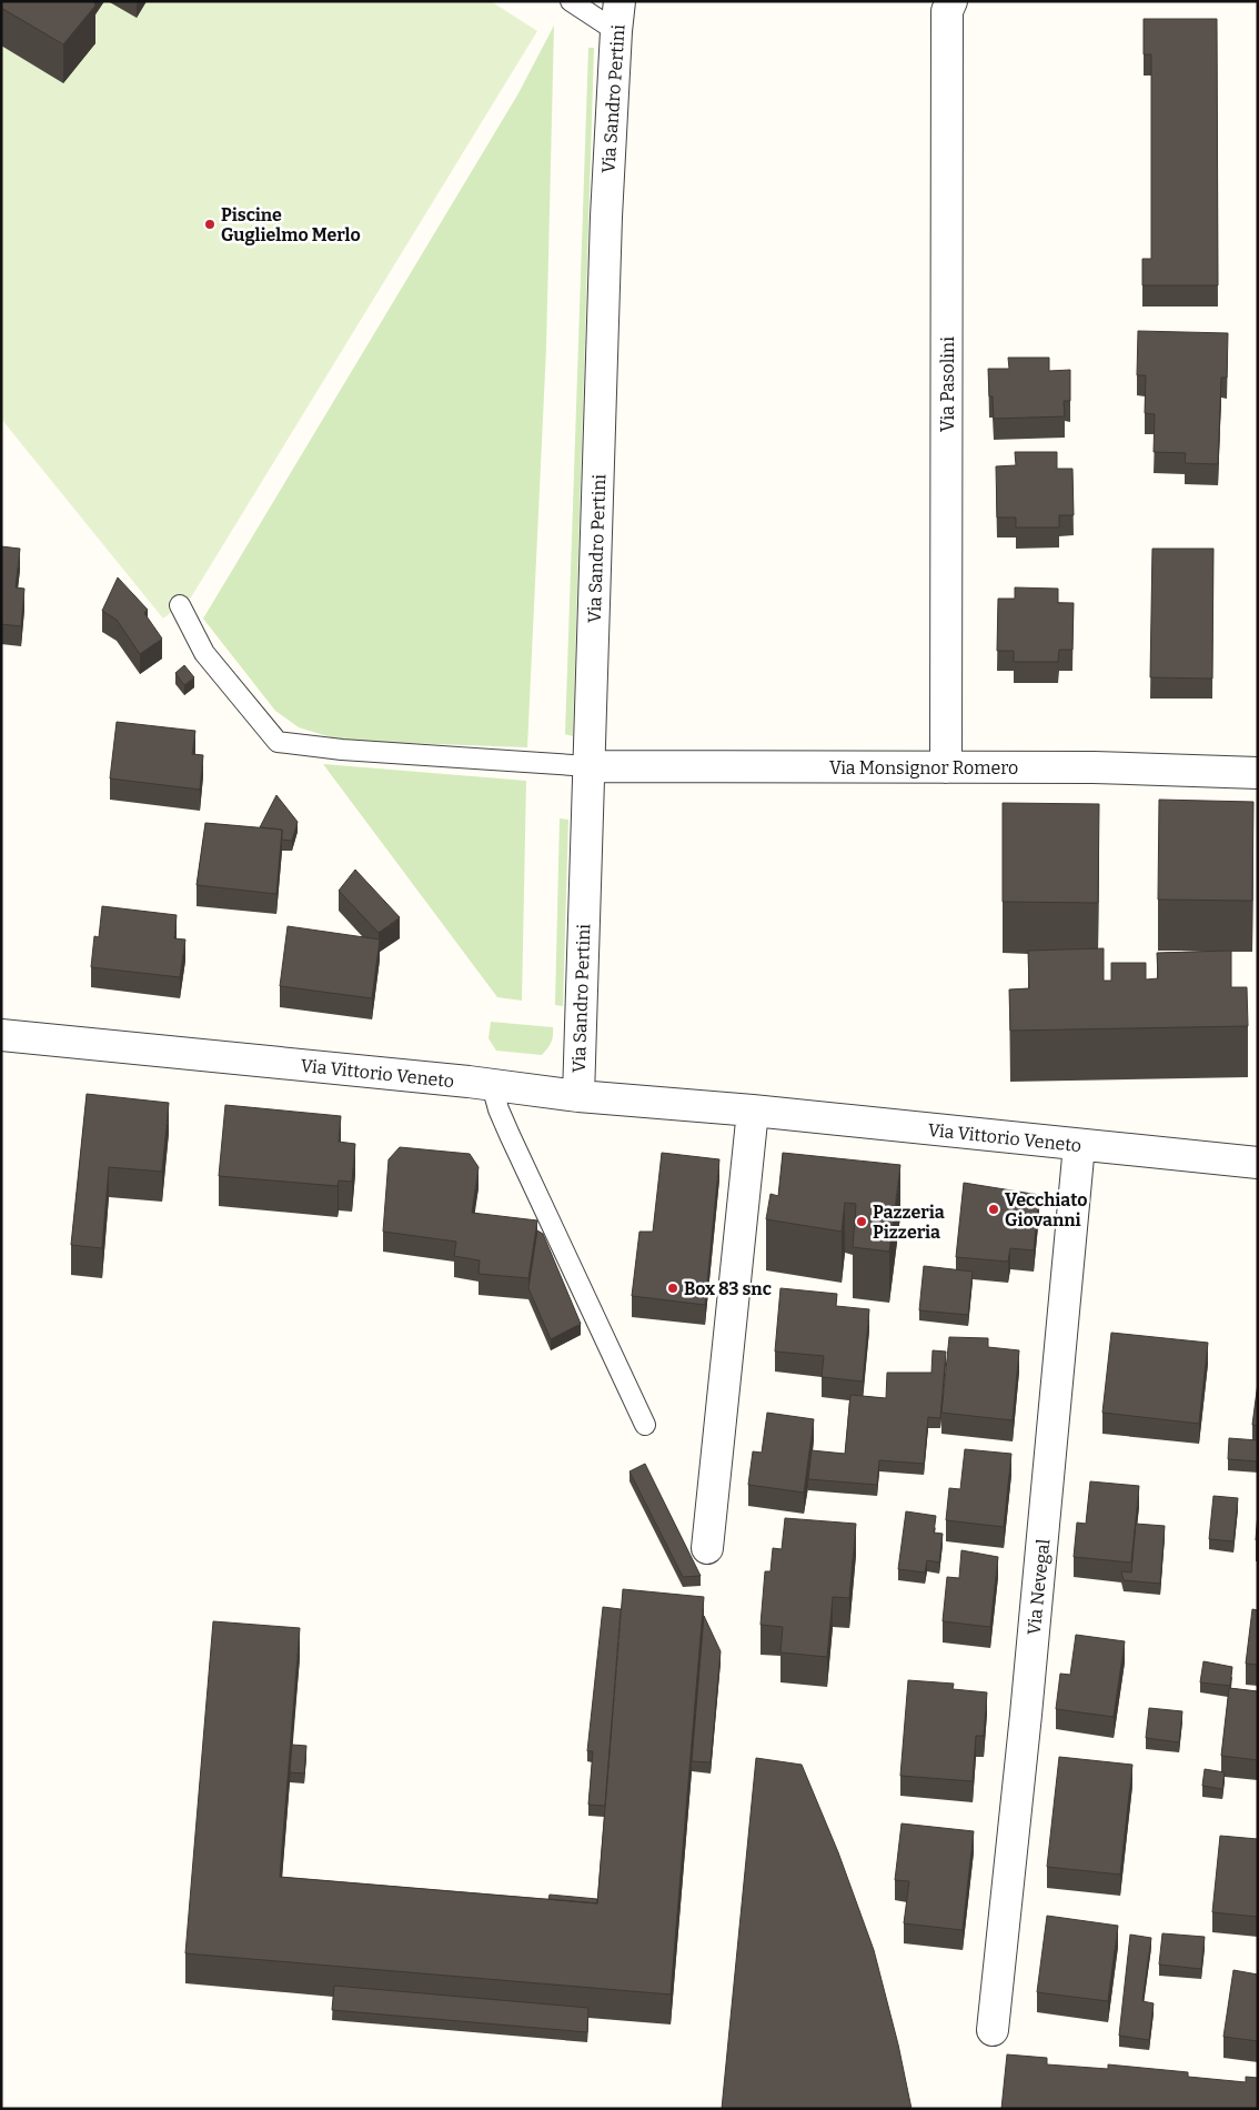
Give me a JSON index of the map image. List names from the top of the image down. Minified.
{"streets":{"street":["Via Sandro Pertini","Via Pasolini","Via Monsignor Romero","Via Vittorio Veneto","Via Nevegal"]},"crossings":[["Via Sandro Pertini","Via Monsignor Romero"],["Via Sandro Pertini","Via Vittorio Veneto"],["Via Pasolini","Via Monsignor Romero"],["Via Vittorio Veneto","Via Nevegal"]],"places":["Piscine Guglielmo Merlo","Vecchiato Giovanni","Pazzeria Pizzeria","Box 83 snc"]}
